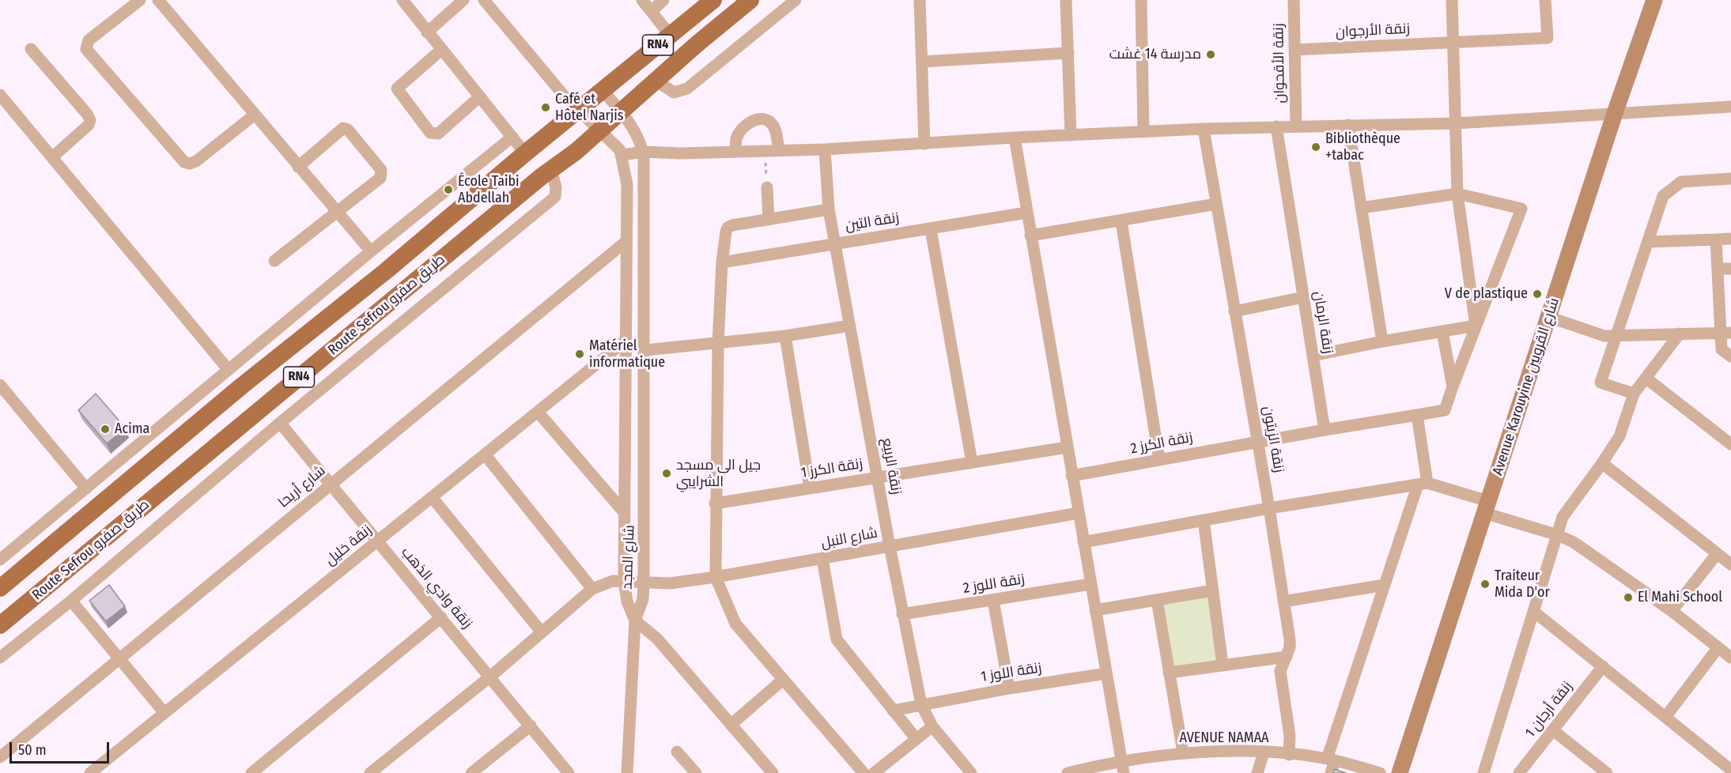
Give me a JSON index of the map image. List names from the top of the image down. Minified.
{"streets":{"main road":["RN4","Route Sefrou طريق صفرو"],"street":["زنقة الأرجوان","زنقة الأقحوان","زنقة التين","زنقة الرمان","Avenue Karouyine شارع القرويين","زنقة الزيتون","زنقة الكرز 2","زنقة الربيع","زنقة الكرز 1","شارع أريحا","شارع النبل","زنقة خليل","شارع المجد","زنقة اللوز 2","زنقة وادي الذهب","زنقة اللوز 1","زنقة أرجان 1","AVENUE NAMAA"]},"crossings":[["زنقة الأرجوان","زنقة الأقحوان"],["RN4","Route Sefrou طريق صفرو"],["RN4","شارع المجد"],["زنقة التين","زنقة الربيع"],["زنقة الرمان","زنقة الكرز 2"],["زنقة الزيتون","زنقة الكرز 2"],["زنقة الزيتون","AVENUE NAMAA"],["زنقة الربيع","زنقة الكرز 1"],["زنقة الربيع","شارع النبل"],["زنقة الربيع","زنقة اللوز 2"],["زنقة الربيع","زنقة اللوز 1"],["شارع أريحا","شارع المجد"],["شارع أريحا","زنقة وادي الذهب"],["شارع النبل","شارع المجد"],["زنقة خليل","شارع المجد"],["زنقة خليل","زنقة وادي الذهب"]],"places":["مدرسة 14 غشت","Café et Hôtel Narjis","Bibliothèque +tabac","École Taibi Abdellah","V de plastique","Matériel informatique","Acima","جيل الي مسجد الشرايبي","Traiteur Mida D'or","El Mahi School"],"scale_bar":"50 m"}
